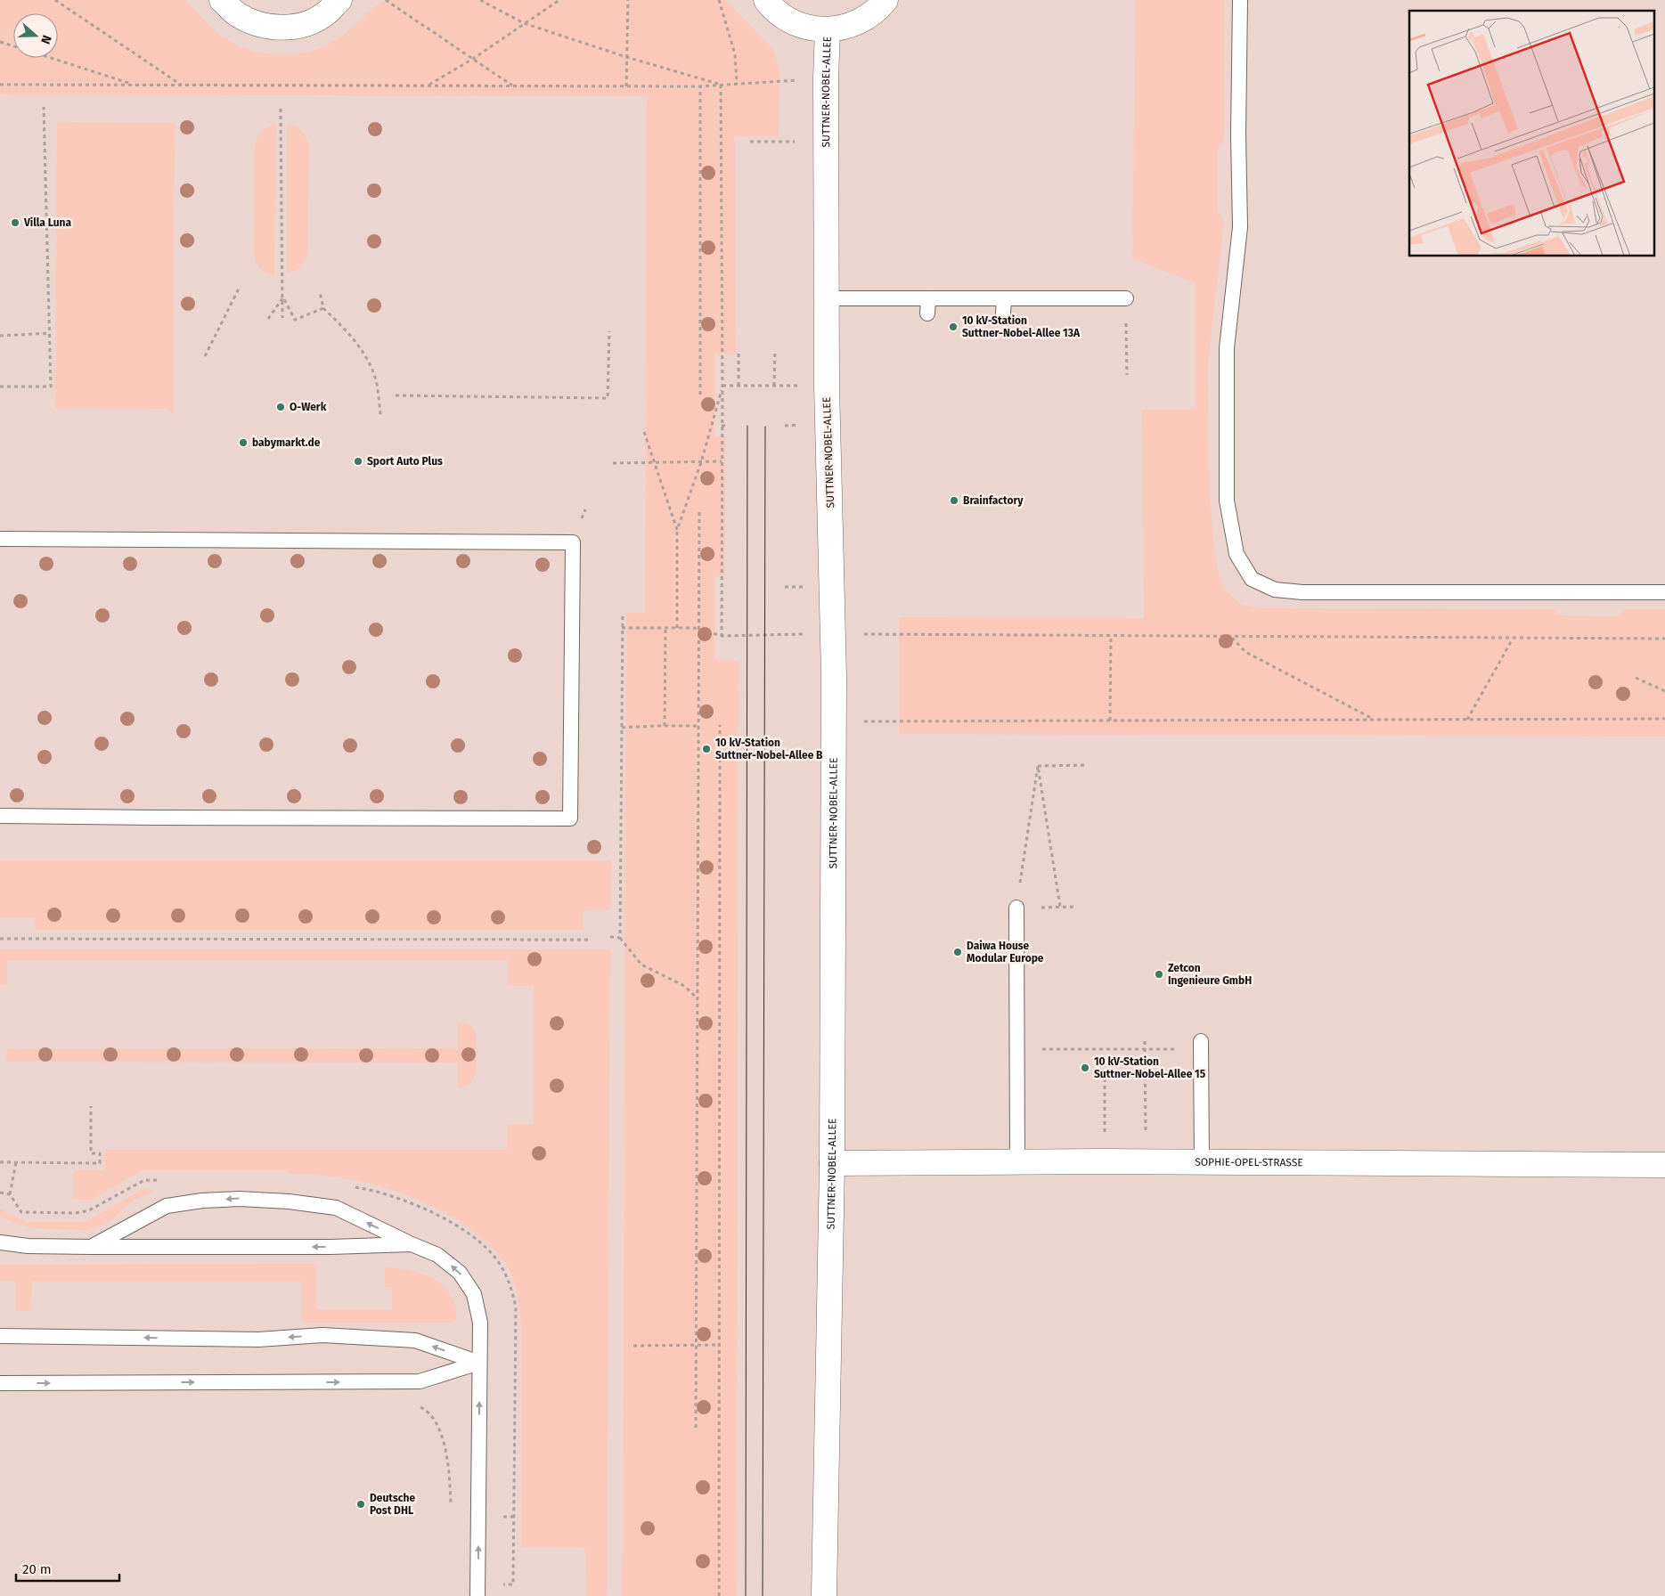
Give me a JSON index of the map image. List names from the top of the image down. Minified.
{"streets":{"street":["SUTTNER-NOBEL-ALLEE","SOPHIE-OPEL-STRASSE"]},"crossings":[["SUTTNER-NOBEL-ALLEE","SOPHIE-OPEL-STRASSE"]],"places":["Villa Luna","10 kV-Station Suttner-Nobel-Allee 13A","O-Werk","babymarkt.de","Sport Auto Plus","Brainfactory","10 kV-Station Suttner-Nobel-Allee B","Daiwa House Modular Europe","Zetcon Ingenieure GmbH","10 kV-Station Suttner-Nobel-Allee 15","Deutsche Post DHL"],"scale_bar":"20 m","north":"right"}
